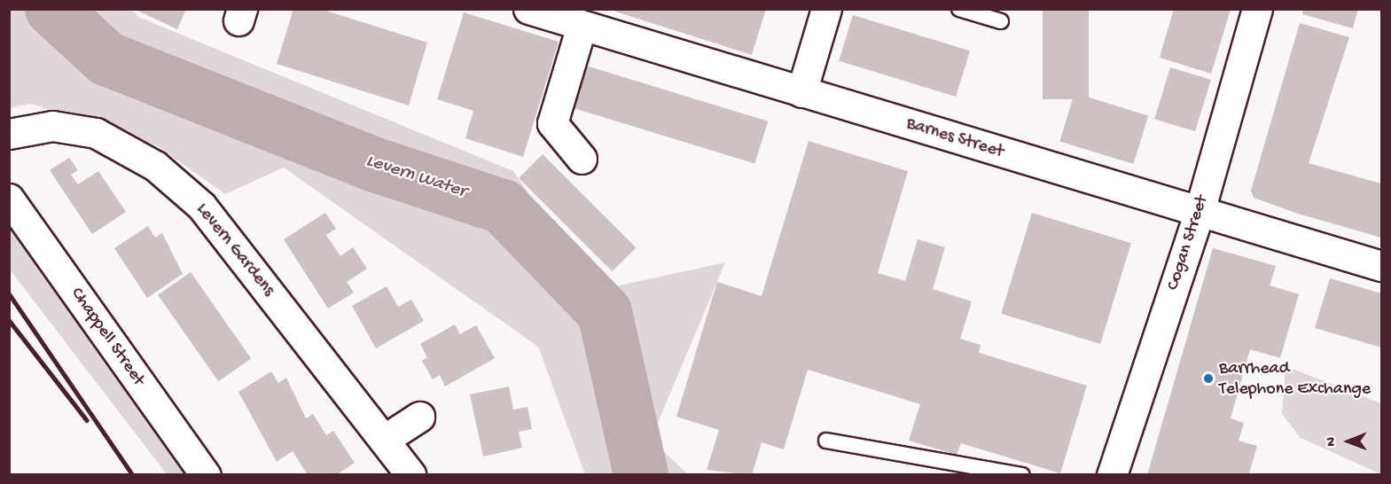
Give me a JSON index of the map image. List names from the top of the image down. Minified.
{"streets":{"street":["Barnes Street","Cogan Street","Levern Gardens","Chappell Street"]},"crossings":[["Barnes Street","Cogan Street"]],"water":["Levern Water"],"places":["Barrhead Telephone Exchange"],"north":"left"}
